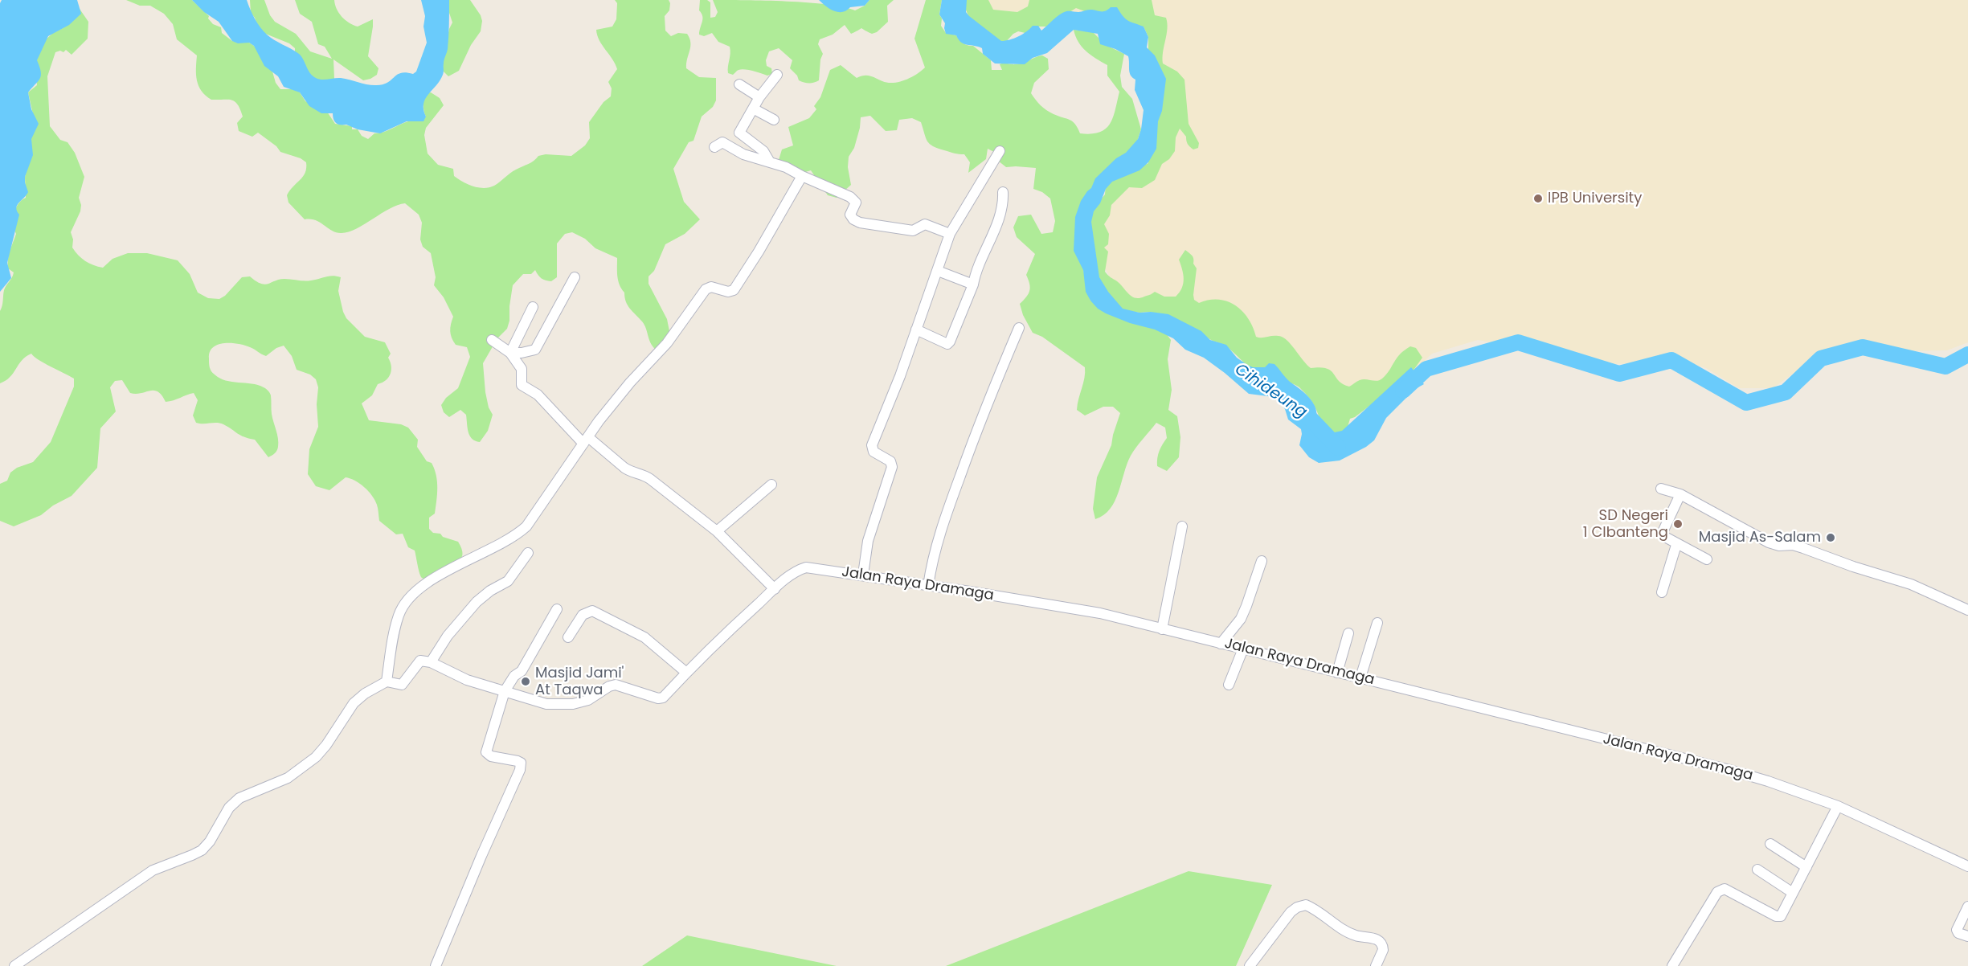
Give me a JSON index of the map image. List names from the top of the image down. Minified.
{"streets":{"street":["Jalan Raya Dramaga"]},"water":["Cihideung"],"places":["IPB University","SD Negeri 1 CIbanteng","Masjid As-Salam","Masjid Jami' At Taqwa"]}
